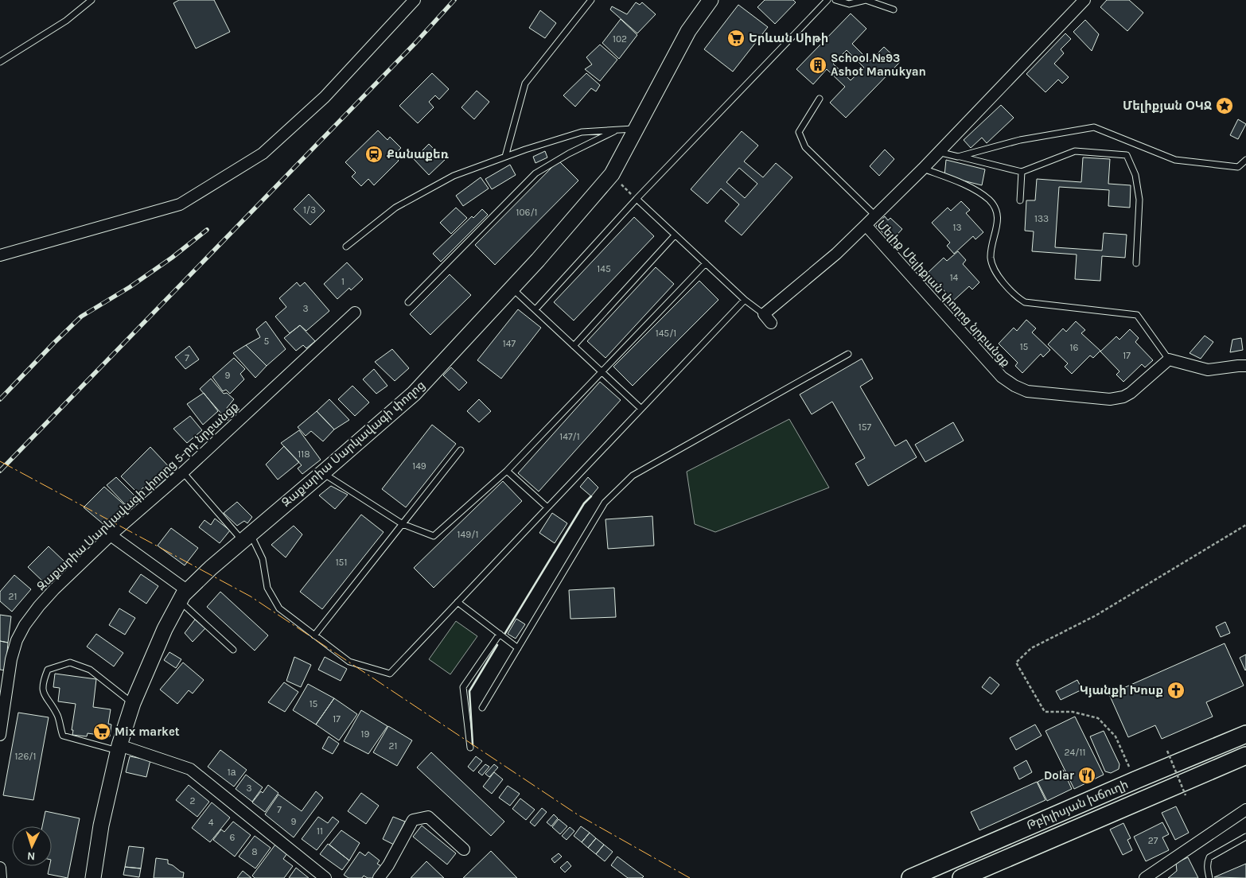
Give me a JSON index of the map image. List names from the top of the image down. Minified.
{"streets":{"main road":["Զաքարիա Սարկավագի փողոց","Թբիլիսյան խճուղի"],"street":["Մելիք Մելիքյան փողոց նրբանցք","Զաքարիա Սարկավագի փողոց 5-րդ նրբանցք"]},"places":{"supermarket":["Երևան Սիթի","Mix market"],"building":["School №93 Ashot Manukyan"],"place":["Մելիքյան ՕԿՋ"],"station":["Քանաքեռ"],"church":["Կյանքի Խոսք"],"restaurant":["Dolar"]},"house_numbers":["102","1/3","106/1","133","13","145","14","1","3","145/1","5","147","15","16","17","7","9","157","147/1","118","149","149/1","151","21","15","17","19","21","24/11","126/1","1а","3","2","7","9","4","11","6","27","8"],"north":"bottom"}
